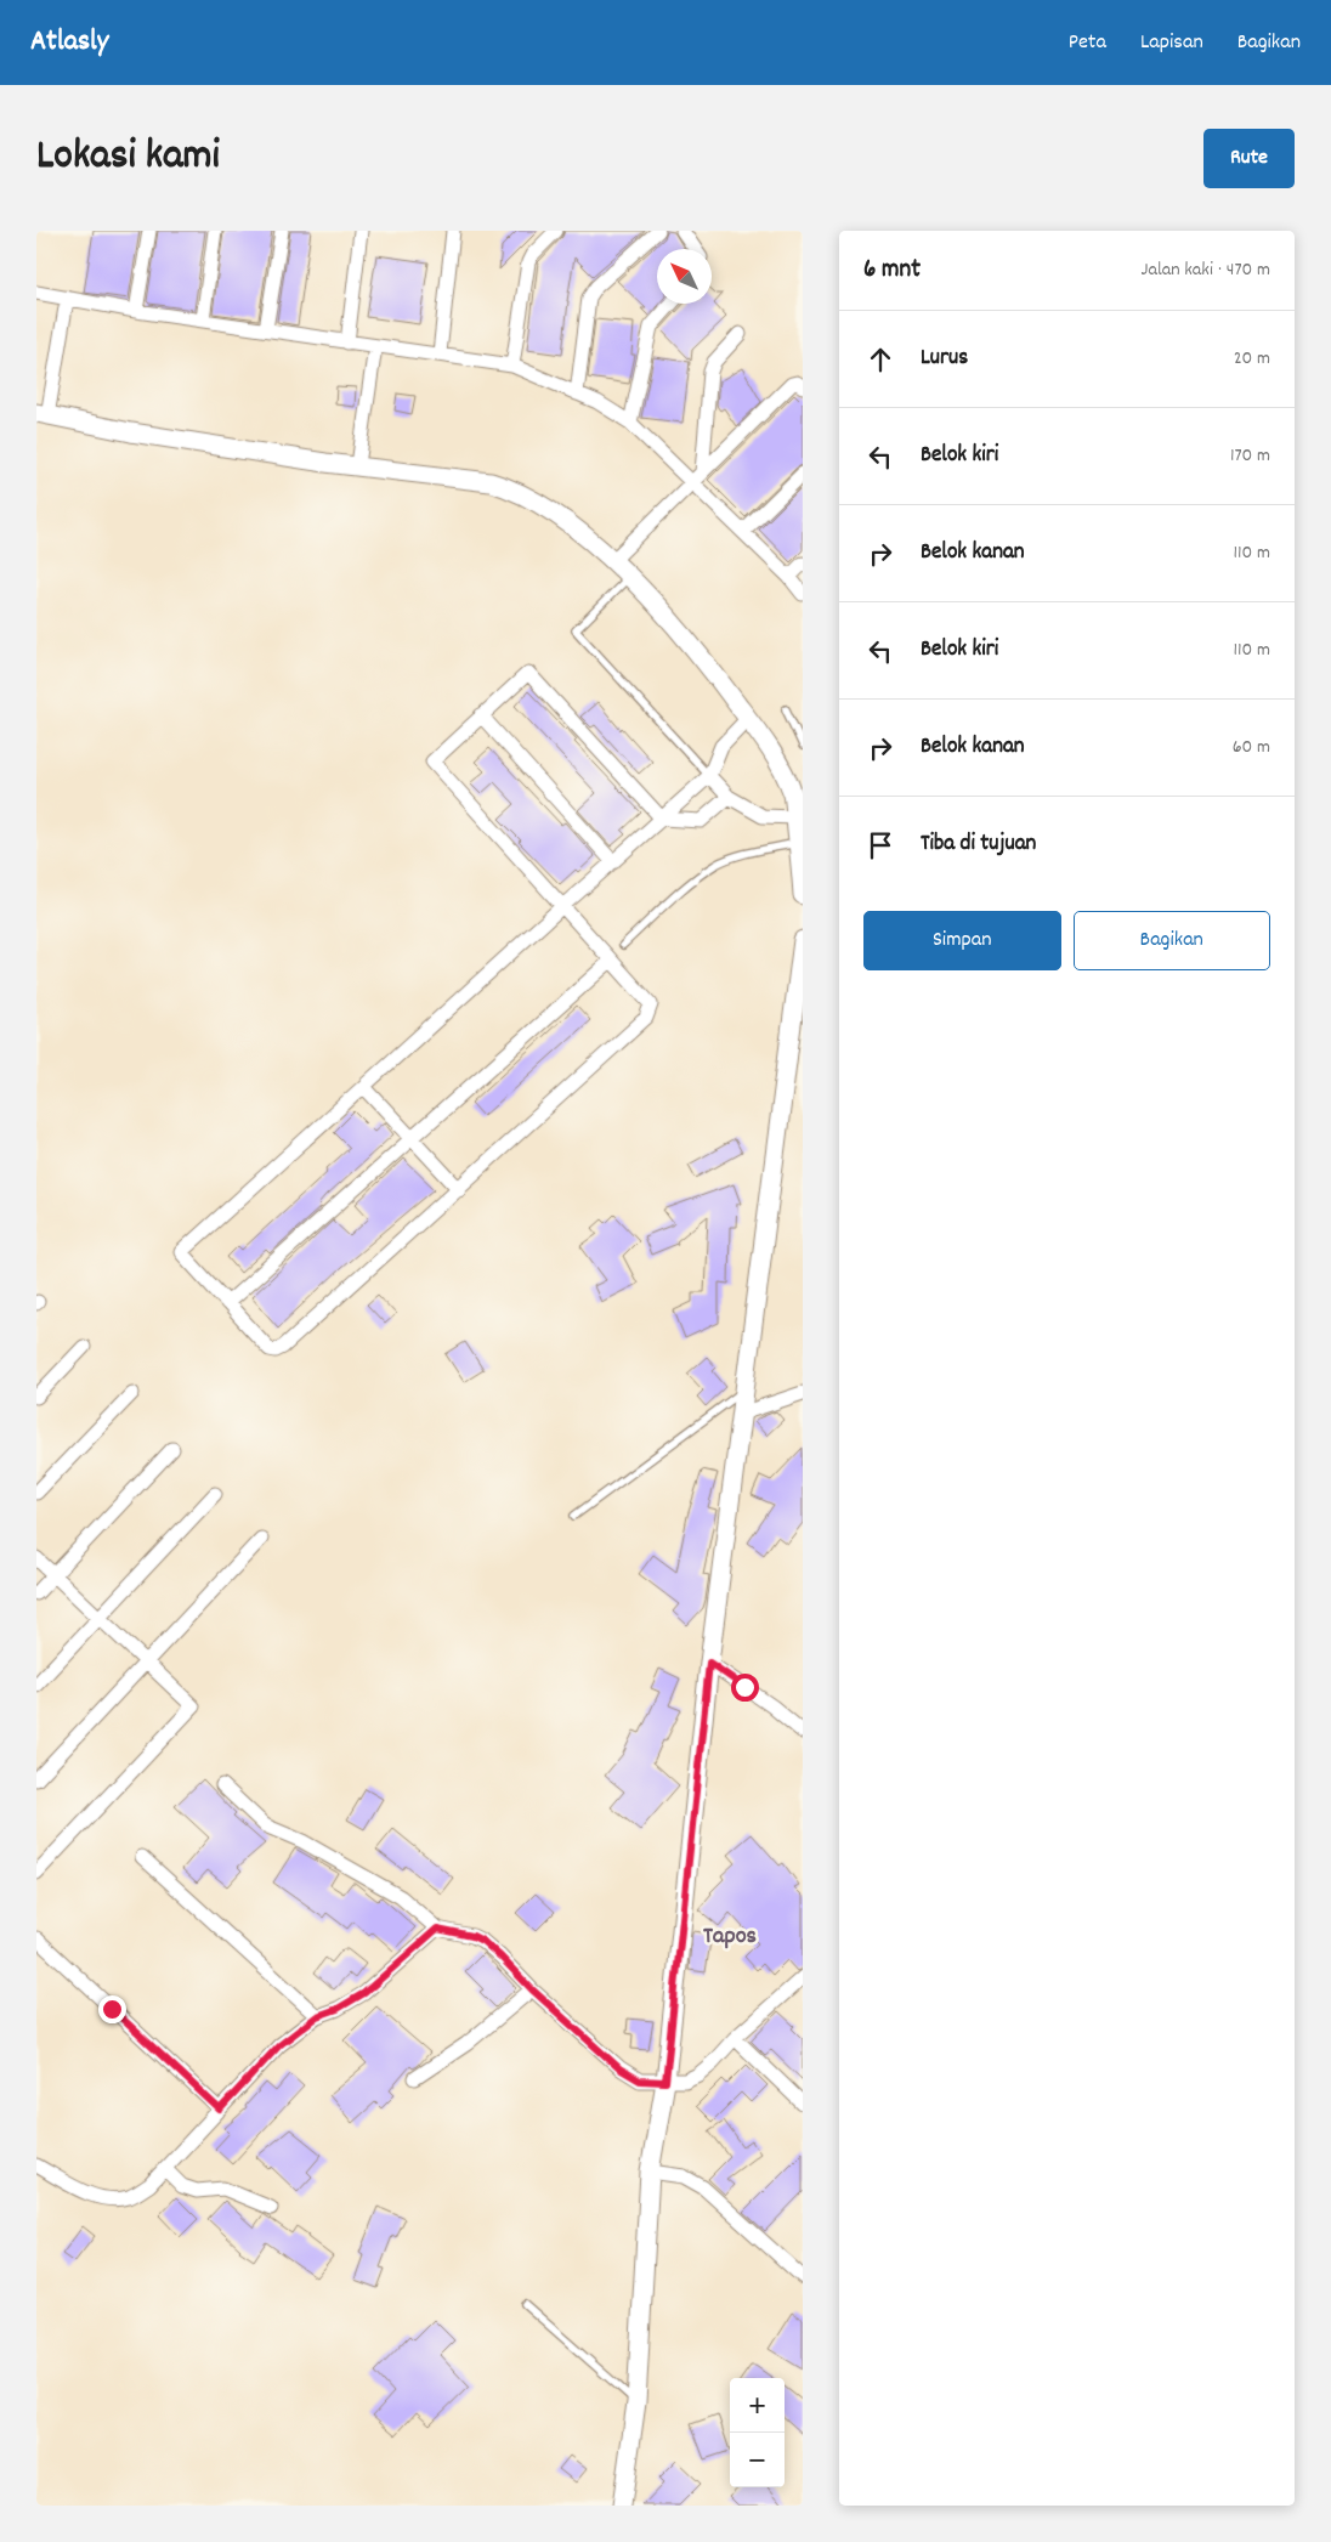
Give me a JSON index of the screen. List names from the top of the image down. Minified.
{"districts":["Tapos"],"north":"top left","page":{"header":"Atlasly","nav":["Peta","Lapisan","Bagikan"],"title":"Lokasi kami","buttons":["Rute",["Simpan","Bagikan"]],"heading":["6 mnt","Jalan kaki · 470 m"],"list":[["Lurus","20 m"],["Belok kiri","170 m"],["Belok kanan","110 m"],["Belok kiri","110 m"],["Belok kanan","60 m"],"Tiba di tujuan"],"map_buttons":["+","−"]}}
